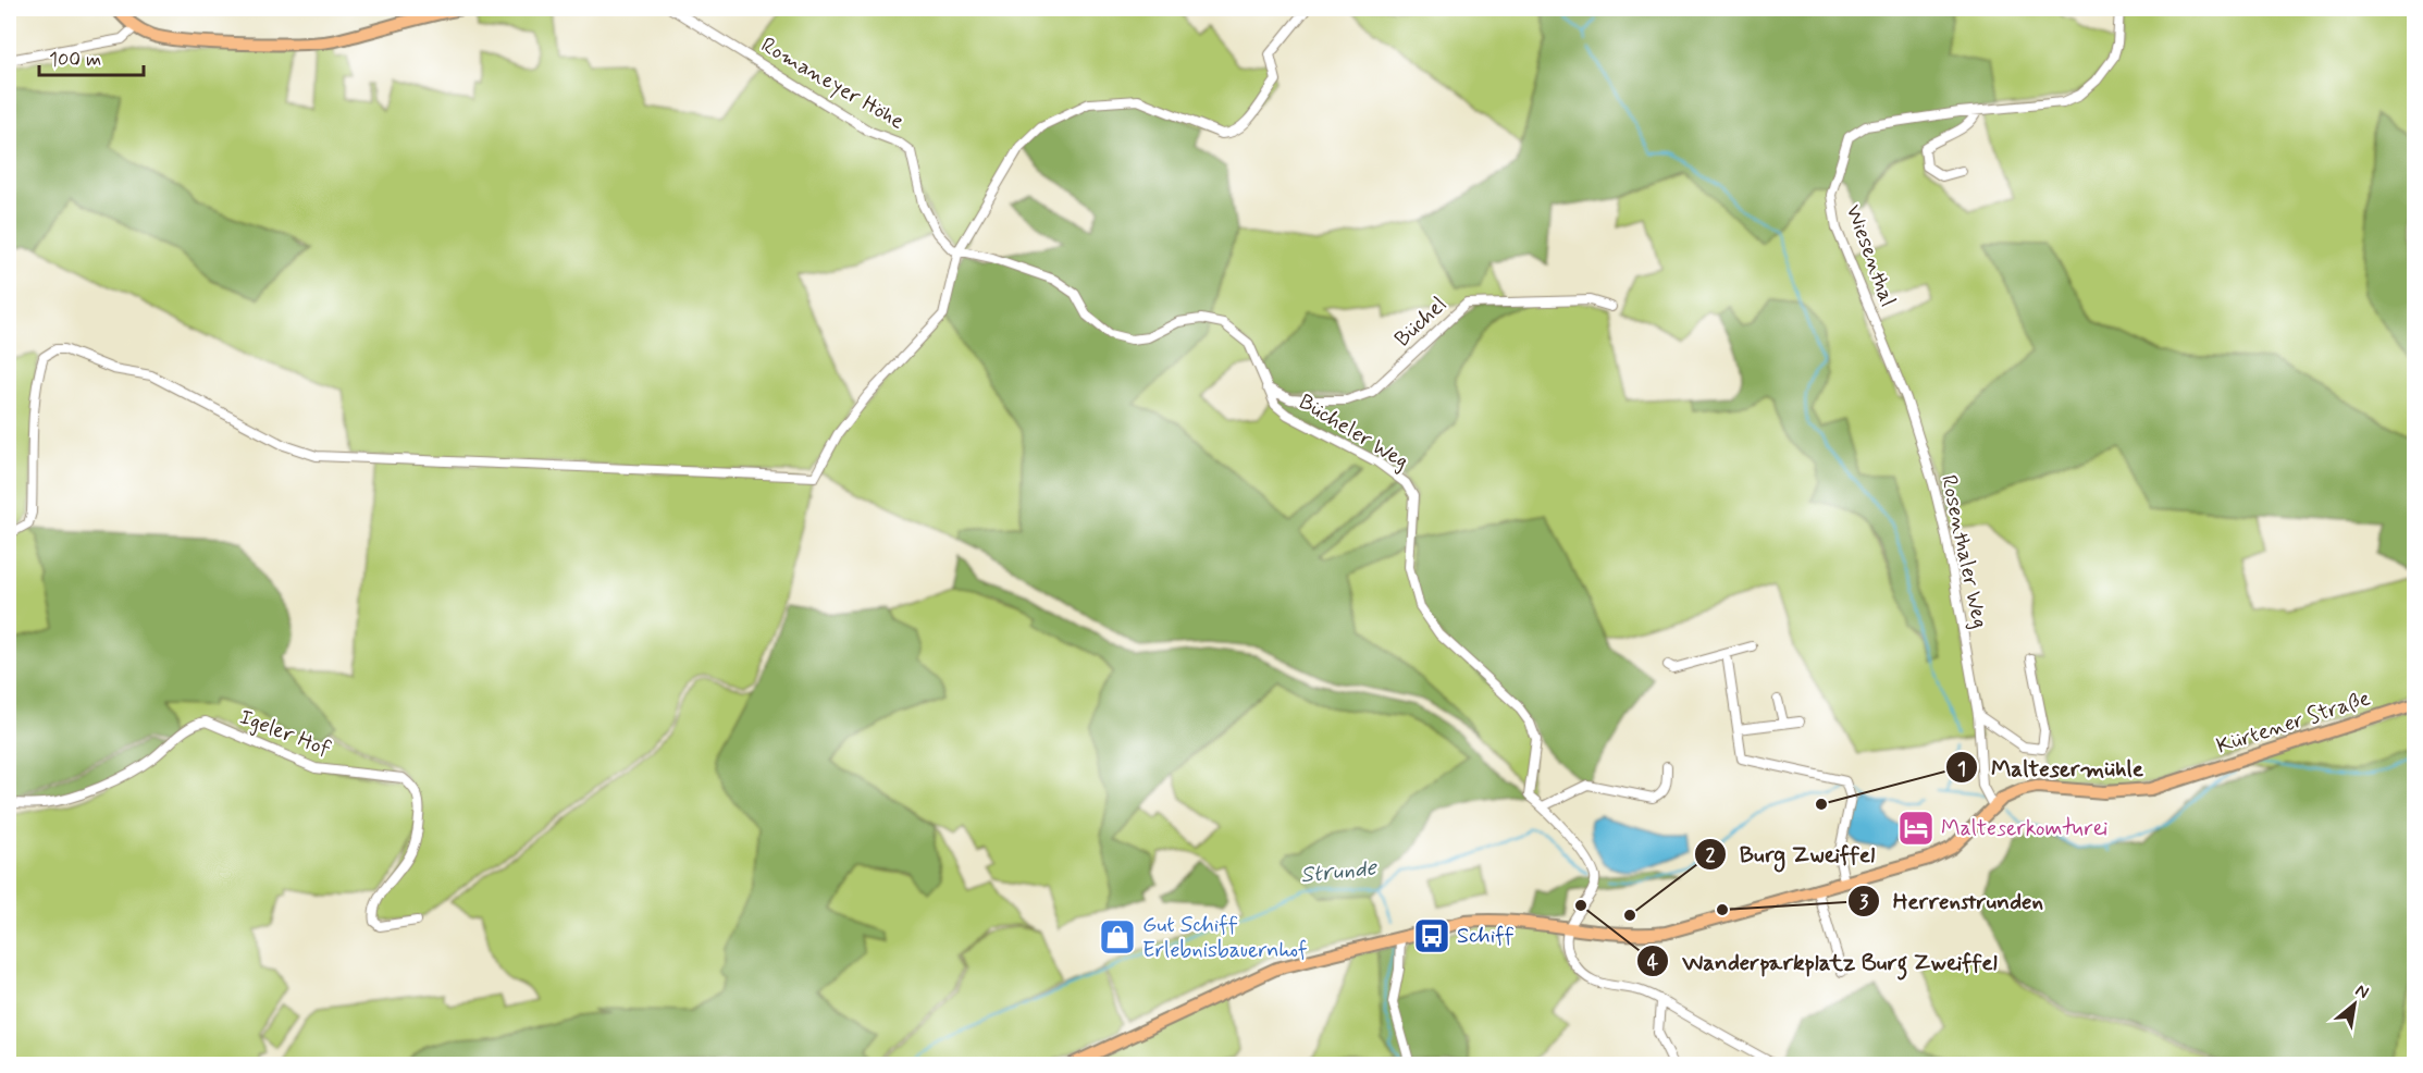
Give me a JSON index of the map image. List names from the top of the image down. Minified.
{"streets":{"main road":["Kürtener Straße"],"street":["Romaneyer Höhe","Wiesenthal","Büchel","Bücheler Weg","Rosenthaler Weg","Igeler Hof"]},"crossings":[["Romaneyer Höhe","Bücheler Weg"],["Wiesenthal","Rosenthaler Weg"],["Büchel","Bücheler Weg"],["Rosenthaler Weg","Kürtener Straße"]],"water":["Strunde"],"places":{"other":["Maltesermühle","Wanderparkplatz Burg Zweiffel","Herrenstrunden","Burg Zweiffel"],"hotel":["Malteserkomturei"],"bus stop":["Schiff"],"shop":["Gut Schiff Erlebnisbauernhof"]},"scale_bar":"100 m","north":"top right"}
